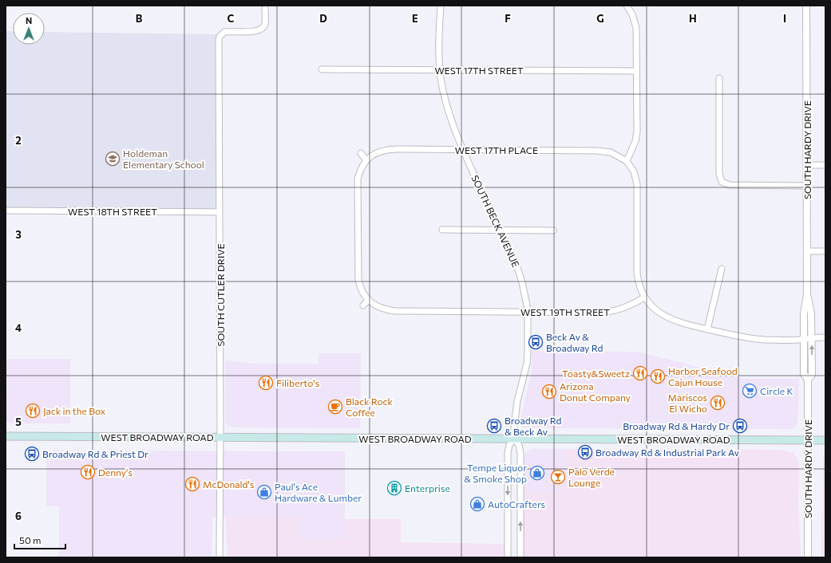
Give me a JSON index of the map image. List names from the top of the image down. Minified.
{"streets":{"main road":["WEST BROADWAY ROAD"],"street":["WEST 17TH STREET","WEST 17TH PLACE","SOUTH HARDY DRIVE","WEST 18TH STREET","SOUTH BECK AVENUE","SOUTH CUTLER DRIVE","WEST 19TH STREET"]},"crossings":[["WEST 17TH STREET","SOUTH BECK AVENUE"],["WEST 17TH PLACE","SOUTH BECK AVENUE"],["WEST 17TH PLACE","WEST 19TH STREET"],["SOUTH HARDY DRIVE","WEST BROADWAY ROAD"],["WEST 18TH STREET","SOUTH CUTLER DRIVE"],["SOUTH BECK AVENUE","WEST 19TH STREET"],["SOUTH BECK AVENUE","WEST BROADWAY ROAD"],["SOUTH CUTLER DRIVE","WEST BROADWAY ROAD"]],"places":{"school or university":["Holdeman Elementary School"],"bus stop":["Beck Av & Broadway Rd","Broadway Rd & Beck Av","Broadway Rd & Hardy Dr","Broadway Rd & Industrial Park Av","Broadway Rd & Priest Dr"],"restaurant":["Toasty&Sweetz","Harbor Seafood Cajun House","Filiberto's","Arizona Donut Company","Mariscos El Wicho","Jack in the Box","Denny's","McDonald's"],"supermarket":["Circle K"],"cafe":["Black Rock Coffee"],"shop":["Tempe Liquor & Smoke Shop","Paul's Ace Hardware & Lumber","AutoCrafters"],"bar":["Palo Verde Lounge"],"building":["Enterprise"]},"scale_bar":"50 m","north":"top","grid":{"columns":["B","C","D","E","F","G","H","I"],"rows":["2","3","4","5","6"]}}
